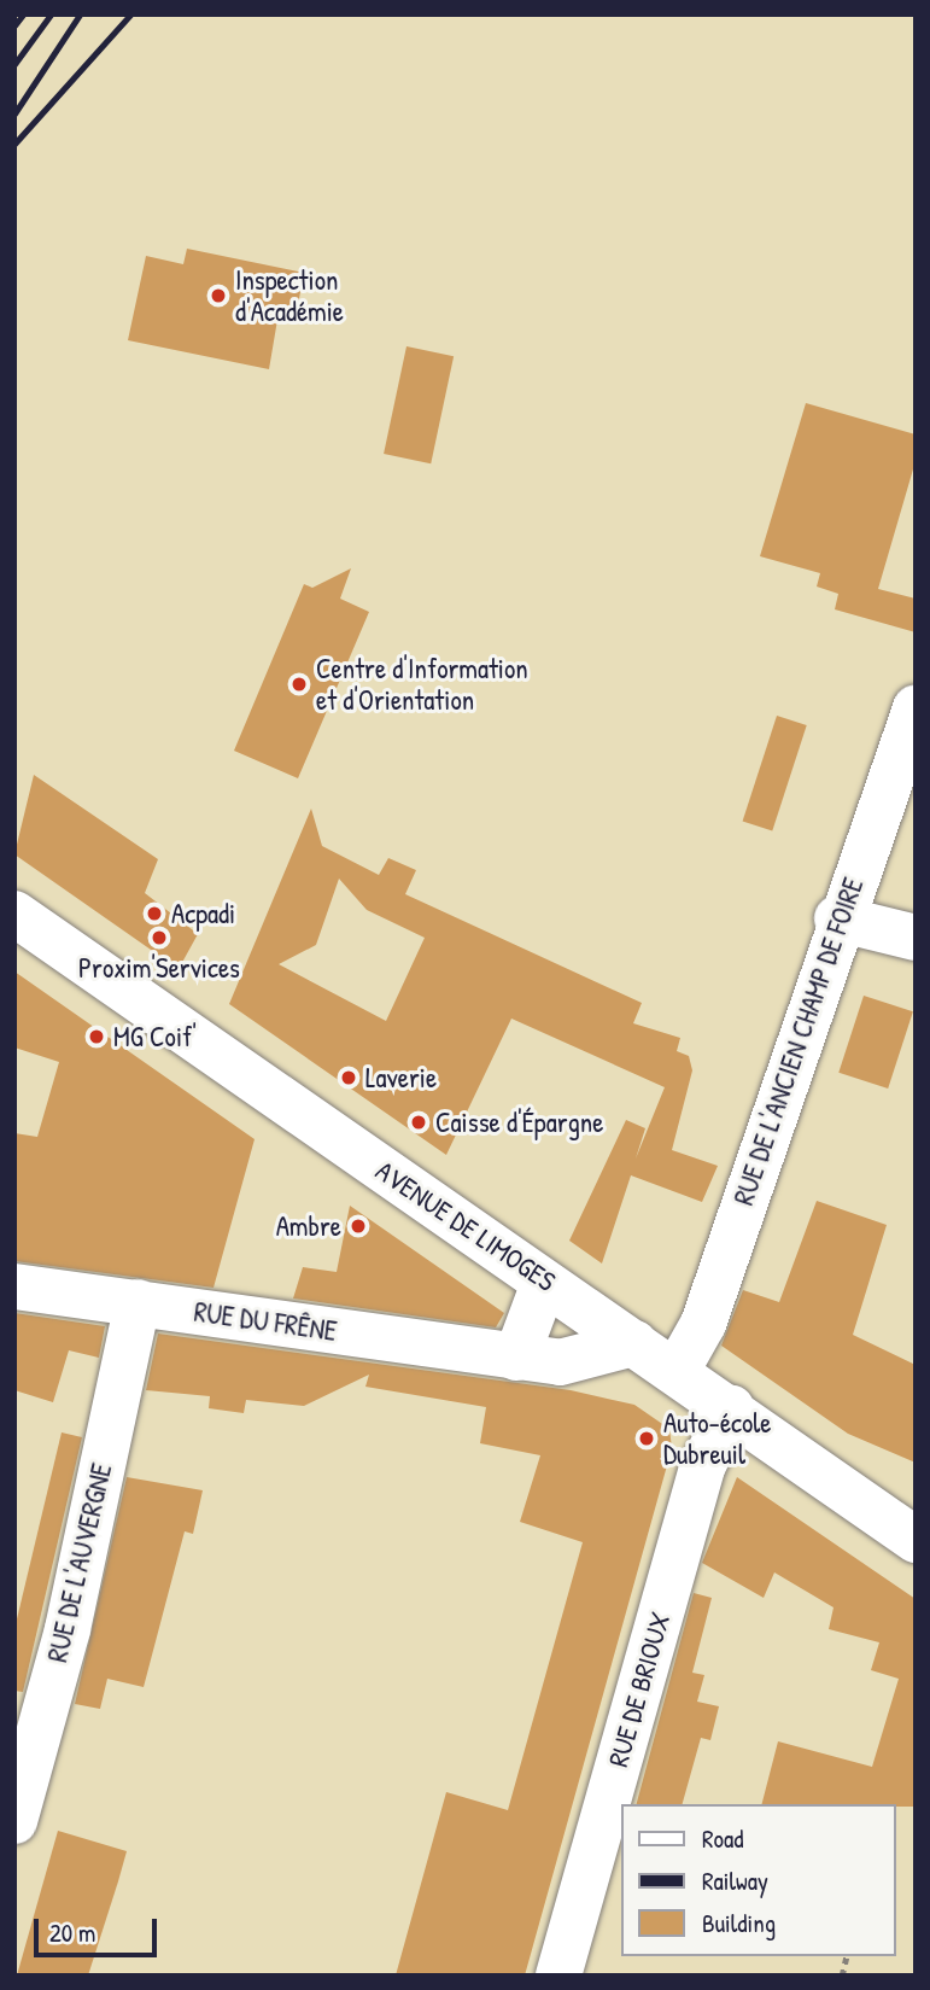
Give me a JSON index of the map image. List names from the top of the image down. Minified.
{"streets":{"street":["RUE DE L'ANCIEN CHAMP DE FOIRE","AVENUE DE LIMOGES","RUE DU FRÊNE","RUE DE L'AUVERGNE","RUE DE BRIOUX"]},"crossings":[["RUE DE L'ANCIEN CHAMP DE FOIRE","AVENUE DE LIMOGES"],["AVENUE DE LIMOGES","RUE DU FRÊNE"],["AVENUE DE LIMOGES","RUE DE BRIOUX"],["RUE DU FRÊNE","RUE DE L'AUVERGNE"]],"places":["Inspection d'Académie","Centre d'Information et d'Orientation","Acpadi","Proxim'Services","MG Coif'","Laverie","Caisse d'Épargne","Ambre","Auto-école Dubreuil"],"legend":["Road","Railway","Building"],"scale_bar":"20 m"}
